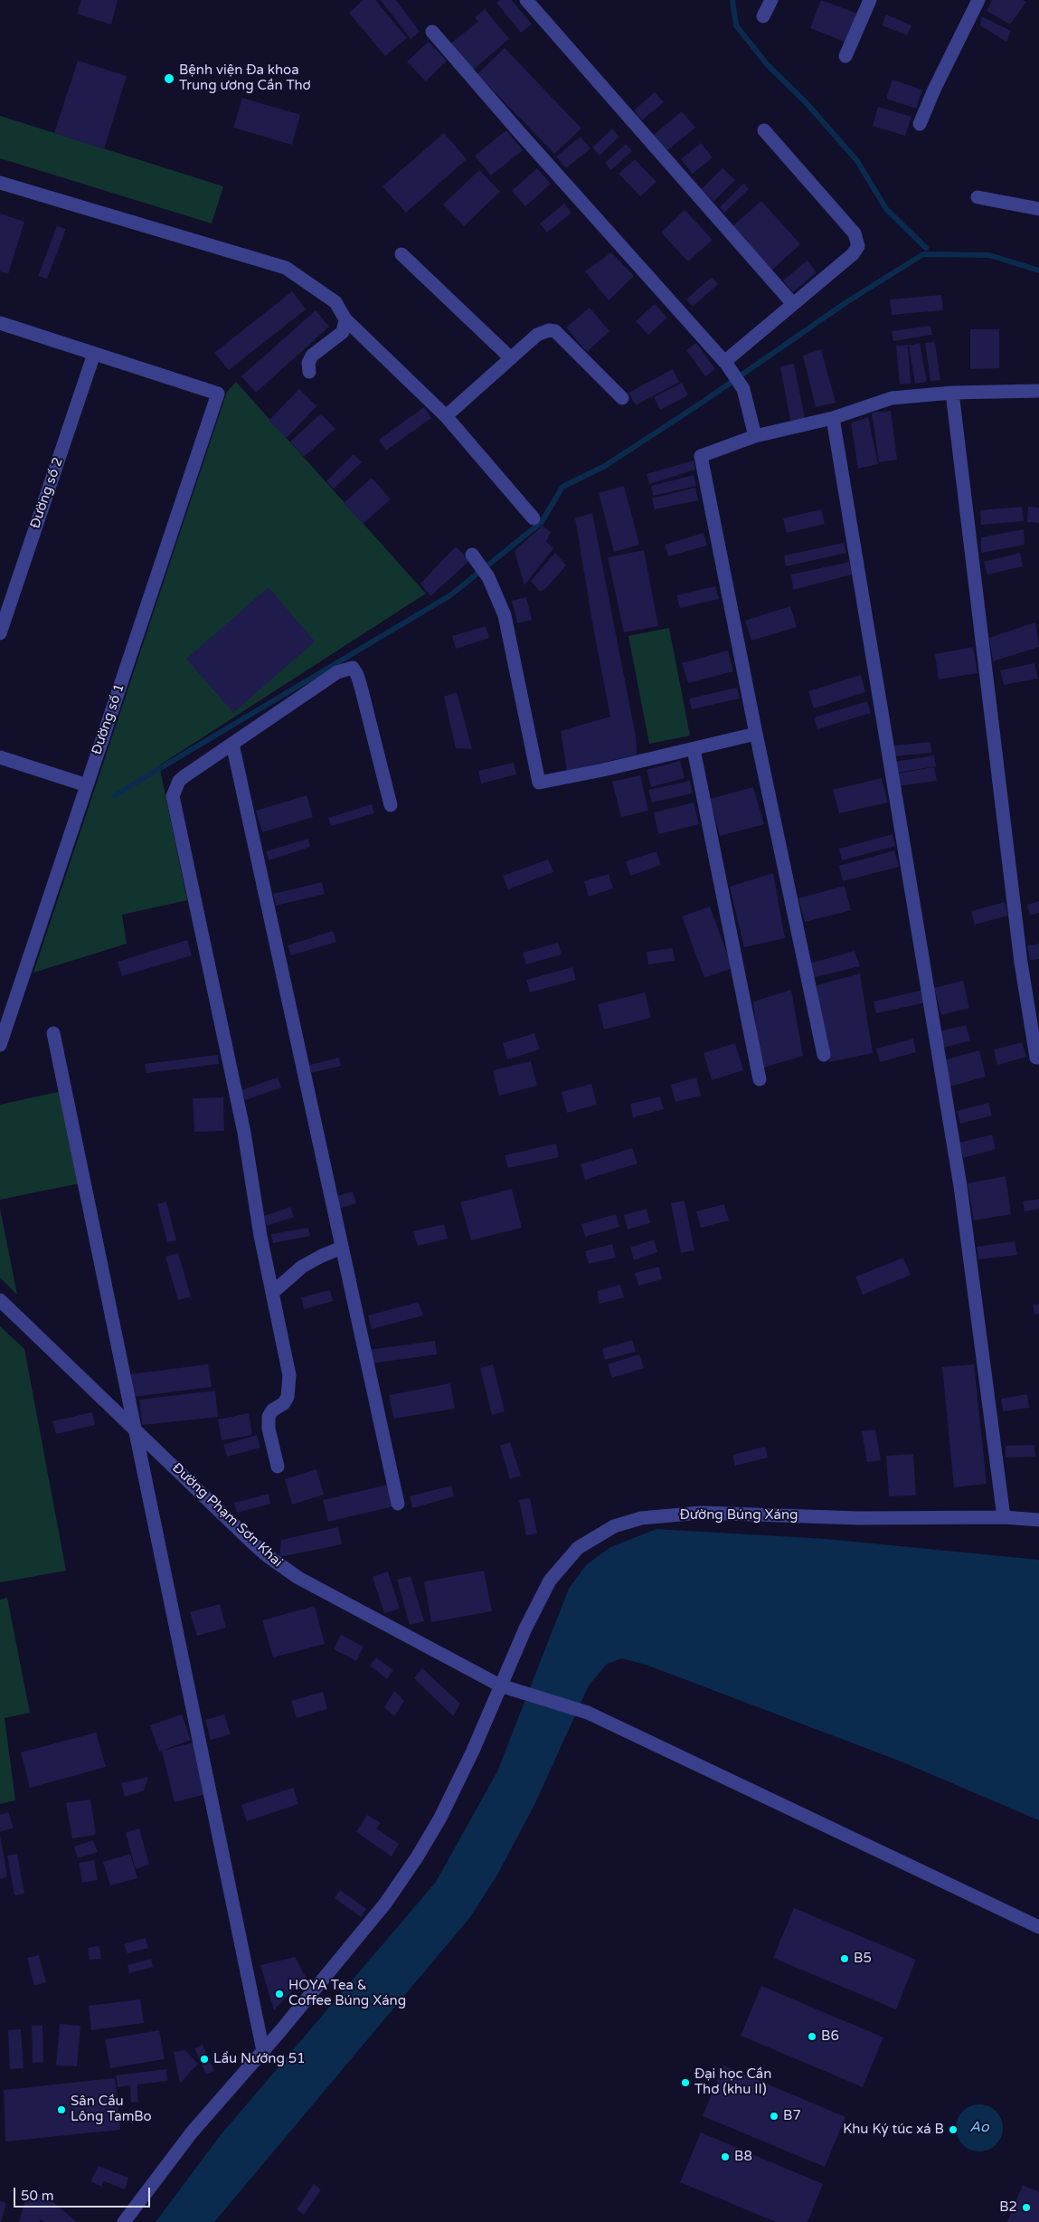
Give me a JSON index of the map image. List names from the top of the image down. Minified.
{"streets":{"street":["Đường số 2","Đường số 1","Đường Phạm Sơn Khai","Đường Búng Xáng"]},"crossings":[["Đường số 2","Đường số 1"],["Đường Phạm Sơn Khai","Đường Búng Xáng"]],"water":["Ao"],"places":["Bệnh viện Đa khoa Trung ương Cần Thơ","B5","HOYA Tea & Coffee Búng Xáng","B6","Lẩu Nướng 51","Đại học Cần Thơ (khu II)","Sân Cầu Lông TamBo","B7","Khu Ký túc xá B","B8","B2"],"scale_bar":"50 m"}
